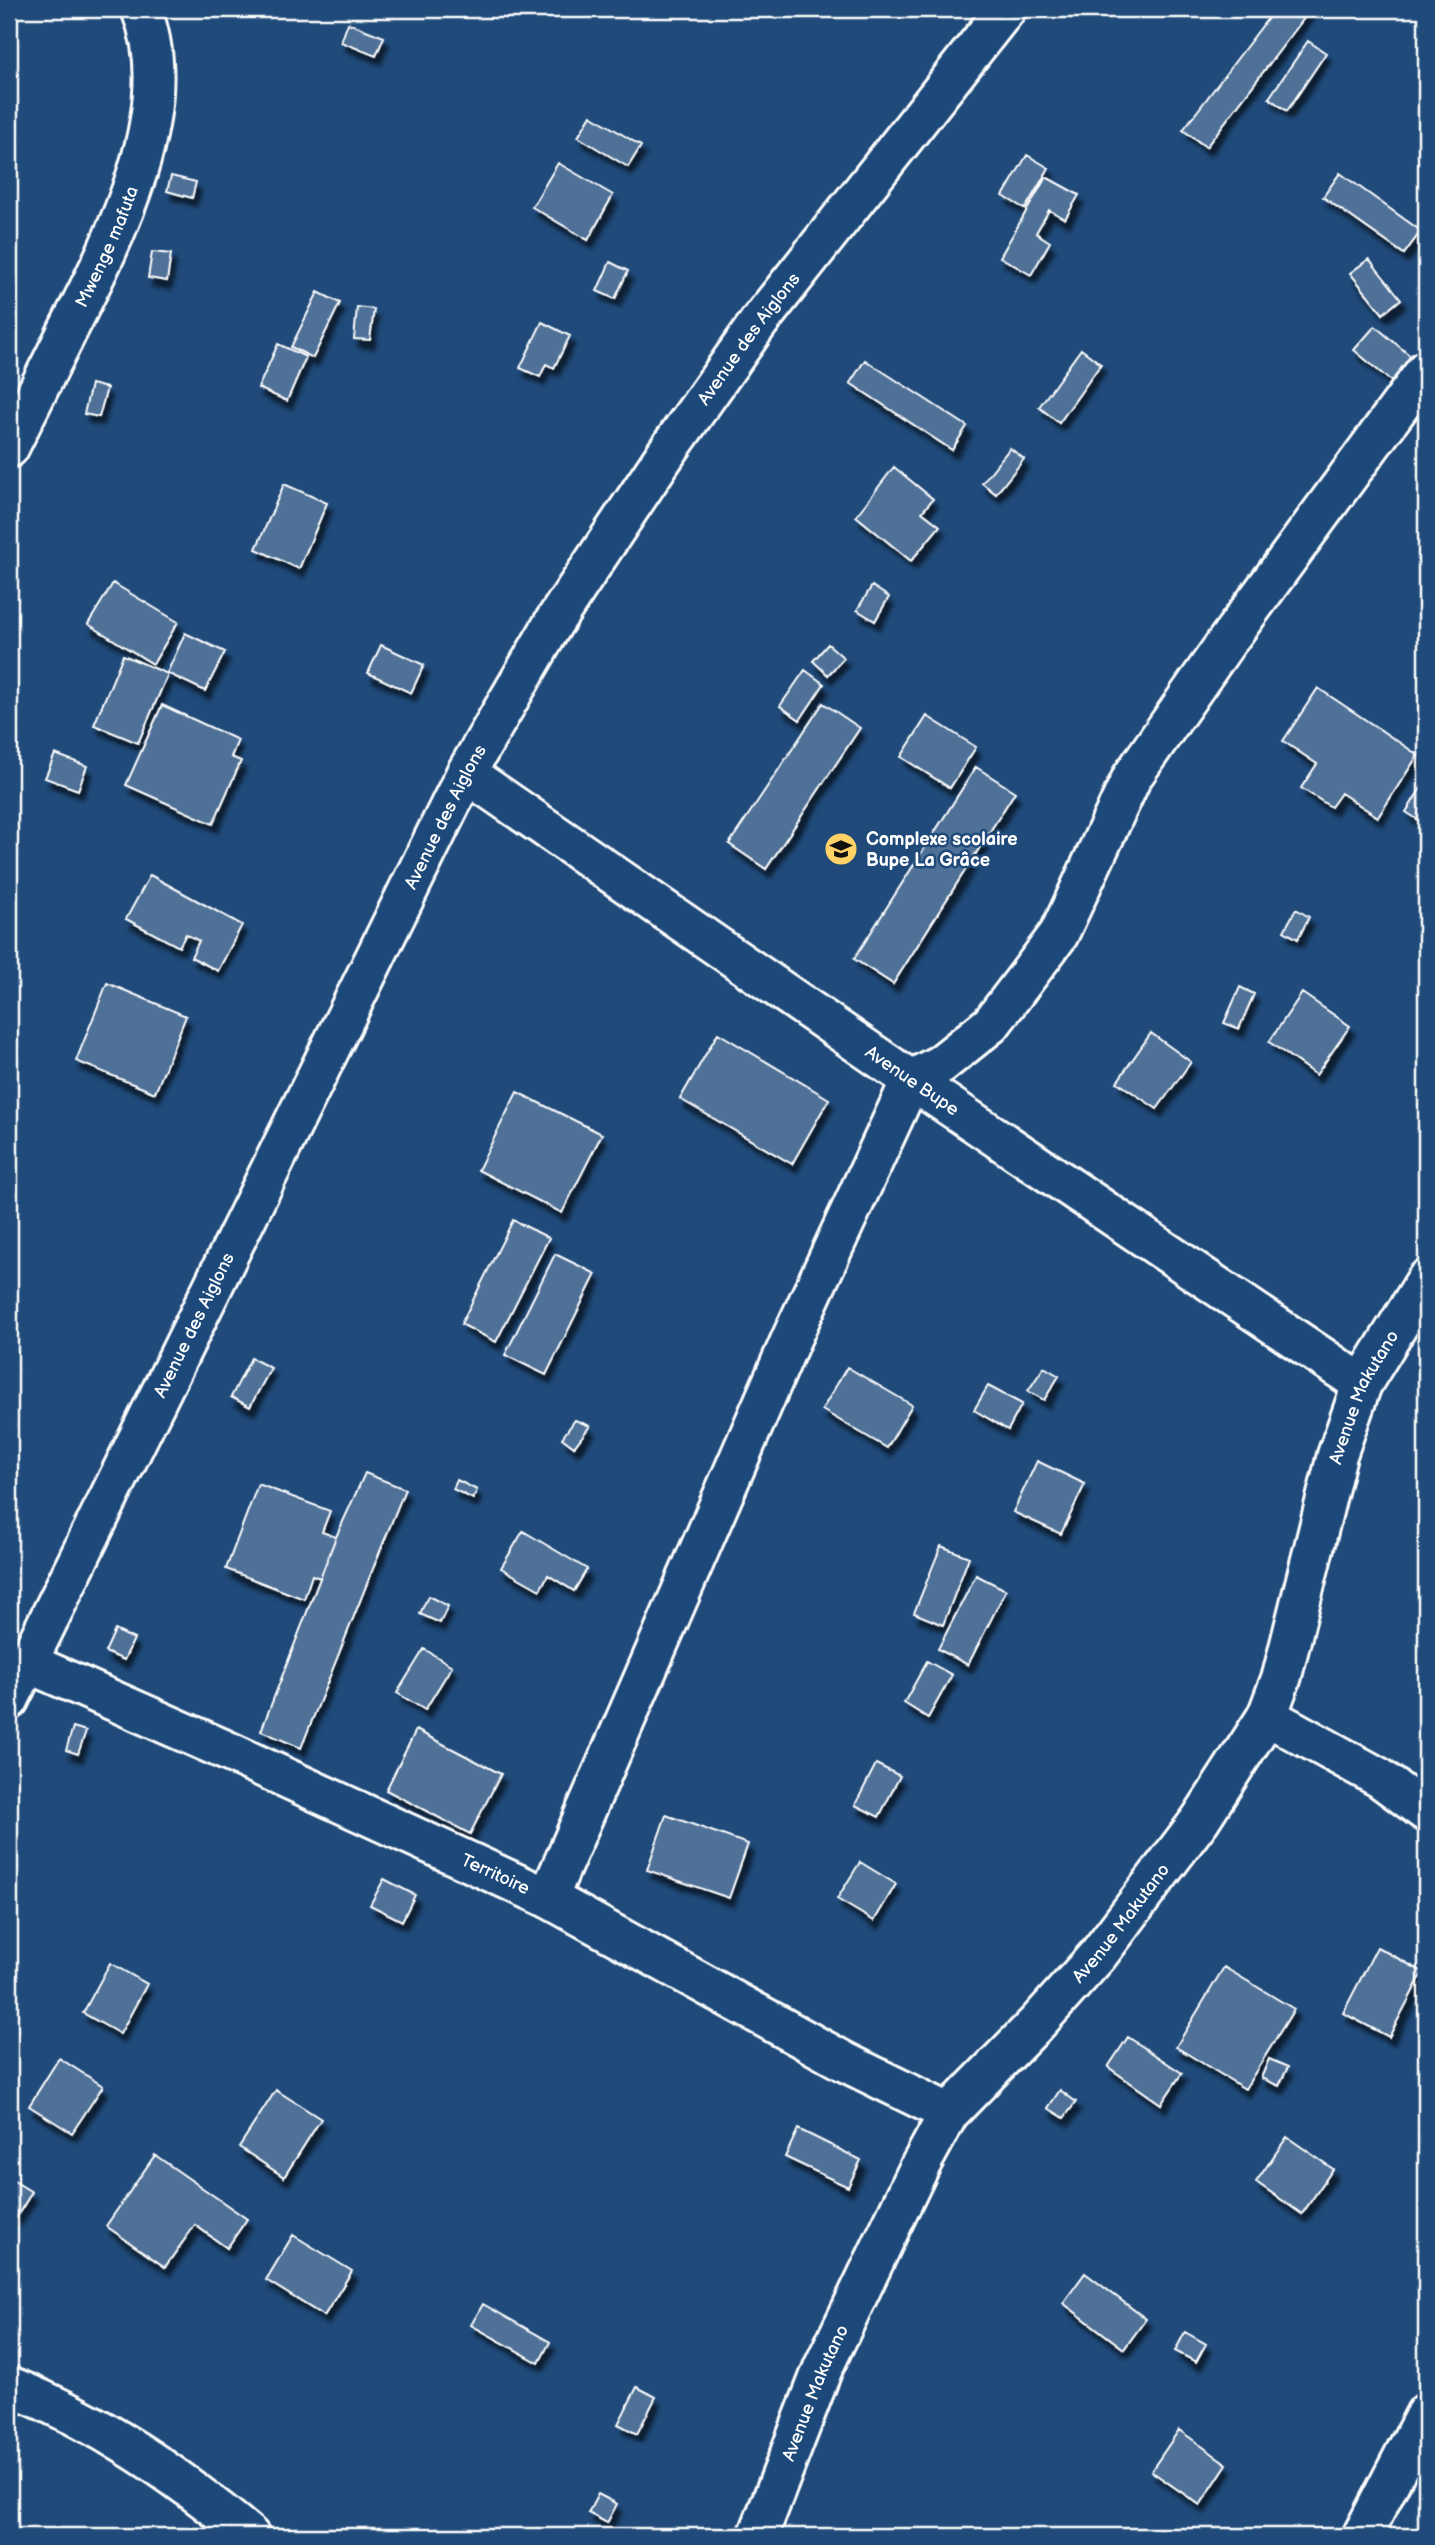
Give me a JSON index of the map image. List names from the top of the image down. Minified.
{"streets":{"street":["Mwenge mafuta","Avenue des Aiglons","Avenue Bupe","Avenue Makutano","Territoire"]},"crossings":[["Avenue des Aiglons","Avenue Bupe"],["Avenue des Aiglons","Territoire"],["Avenue Bupe","Avenue Makutano"],["Avenue Makutano","Territoire"]],"places":{"school or university":["Complexe scolaire Bupe La Grâce"]}}
